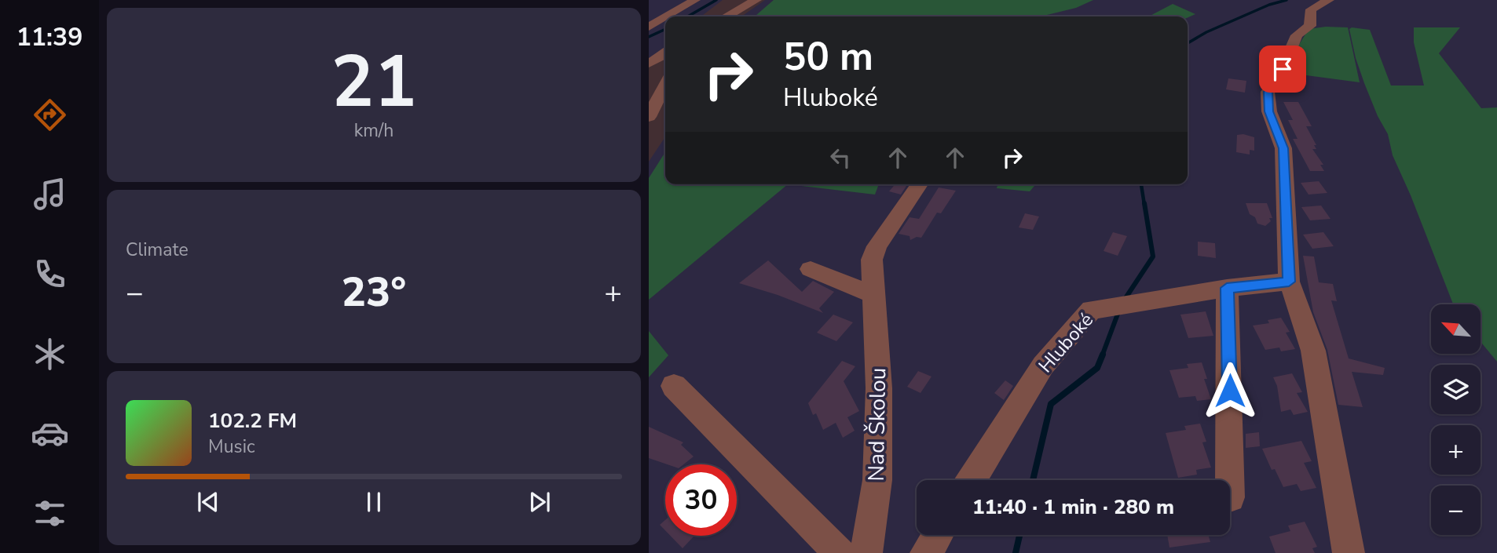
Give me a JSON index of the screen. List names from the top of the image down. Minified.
{"streets":{"street":["Hluboké","Nad Školou"]},"north":"top left","page":{"tabs":"11:39","tile":[["21","km/h"],"Climate"],"turn":["50 m","Hluboké"],"heat":["−","23°","+"],"map_buttons":["+","−"],"song":["102.2 FM","Music"],"limit":"30","trip":"11:40 · 1 min · 280 m"}}
